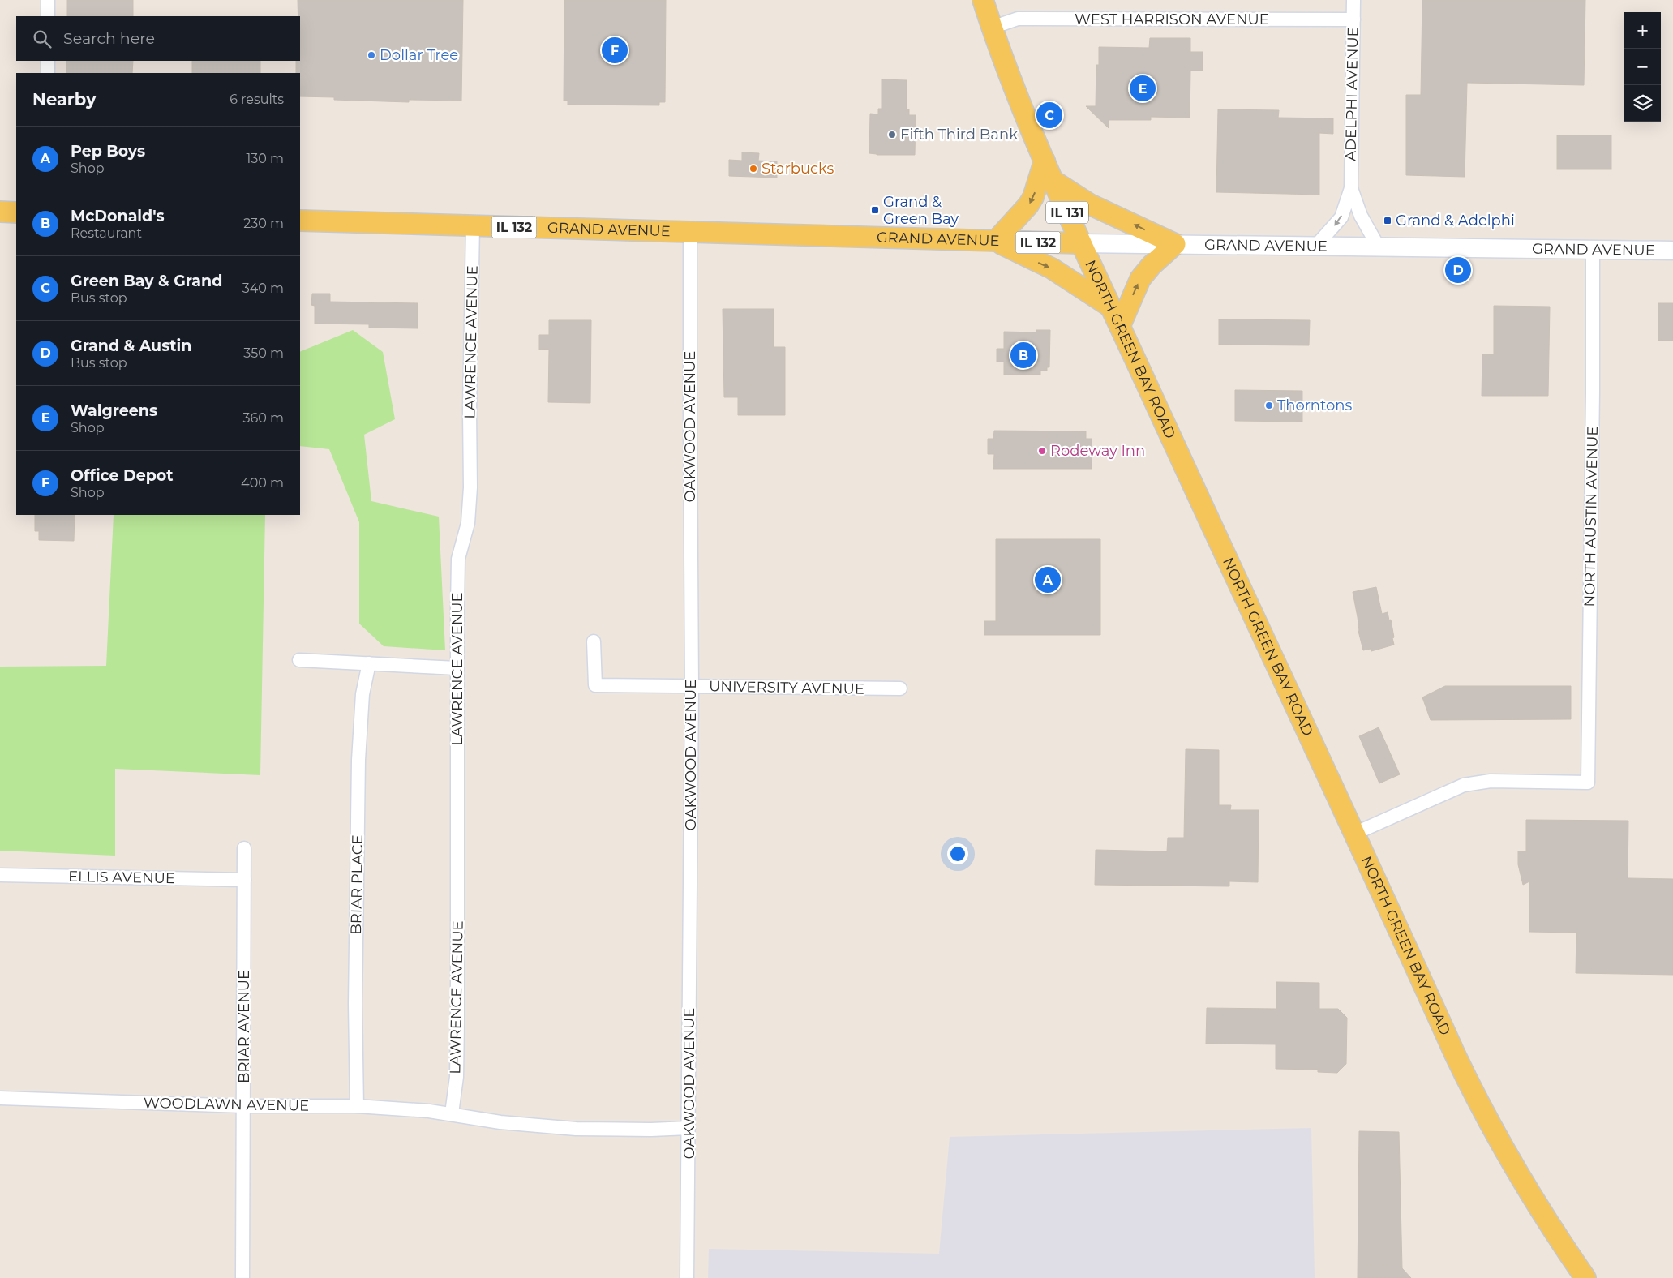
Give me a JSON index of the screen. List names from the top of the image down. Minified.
{"streets":{"main road":["IL 131","IL 132","GRAND AVENUE","NORTH GREEN BAY ROAD"],"street":["WEST HARRISON AVENUE","ADELPHI AVENUE","LAWRENCE AVENUE","OAKWOOD AVENUE","NORTH AUSTIN AVENUE","UNIVERSITY AVENUE","ELLIS AVENUE","BRIAR PLACE","BRIAR AVENUE","WOODLAWN AVENUE"]},"crossings":[["WEST HARRISON AVENUE","ADELPHI AVENUE"],["WEST HARRISON AVENUE","NORTH GREEN BAY ROAD"],["ADELPHI AVENUE","GRAND AVENUE"],["GRAND AVENUE","LAWRENCE AVENUE"],["GRAND AVENUE","NORTH GREEN BAY ROAD"],["GRAND AVENUE","OAKWOOD AVENUE"],["GRAND AVENUE","NORTH AUSTIN AVENUE"],["LAWRENCE AVENUE","WOODLAWN AVENUE"],["NORTH GREEN BAY ROAD","NORTH AUSTIN AVENUE"],["OAKWOOD AVENUE","UNIVERSITY AVENUE"],["OAKWOOD AVENUE","WOODLAWN AVENUE"],["ELLIS AVENUE","BRIAR AVENUE"],["BRIAR PLACE","WOODLAWN AVENUE"],["BRIAR AVENUE","WOODLAWN AVENUE"]],"places":{"other":["Dollar Tree","Fifth Third Bank","Starbucks","Thorntons","Rodeway Inn"],"transit":["Grand & Green Bay","Grand & Adelphi"]},"page":{"map_buttons":["+","−"],"search":"Search here","pins":["F","E","C","D","B","A"],"heading":["Nearby","6 results"],"list":[{"mark":"A","name":"Pep Boys","note":"Shop","value":"130 m"},{"mark":"B","name":"McDonald's","note":"Restaurant","value":"230 m"},{"mark":"C","name":"Green Bay & Grand","note":"Bus stop","value":"340 m"},{"mark":"D","name":"Grand & Austin","note":"Bus stop","value":"350 m"},{"mark":"E","name":"Walgreens","note":"Shop","value":"360 m"},{"mark":"F","name":"Office Depot","note":"Shop","value":"400 m"}]}}
